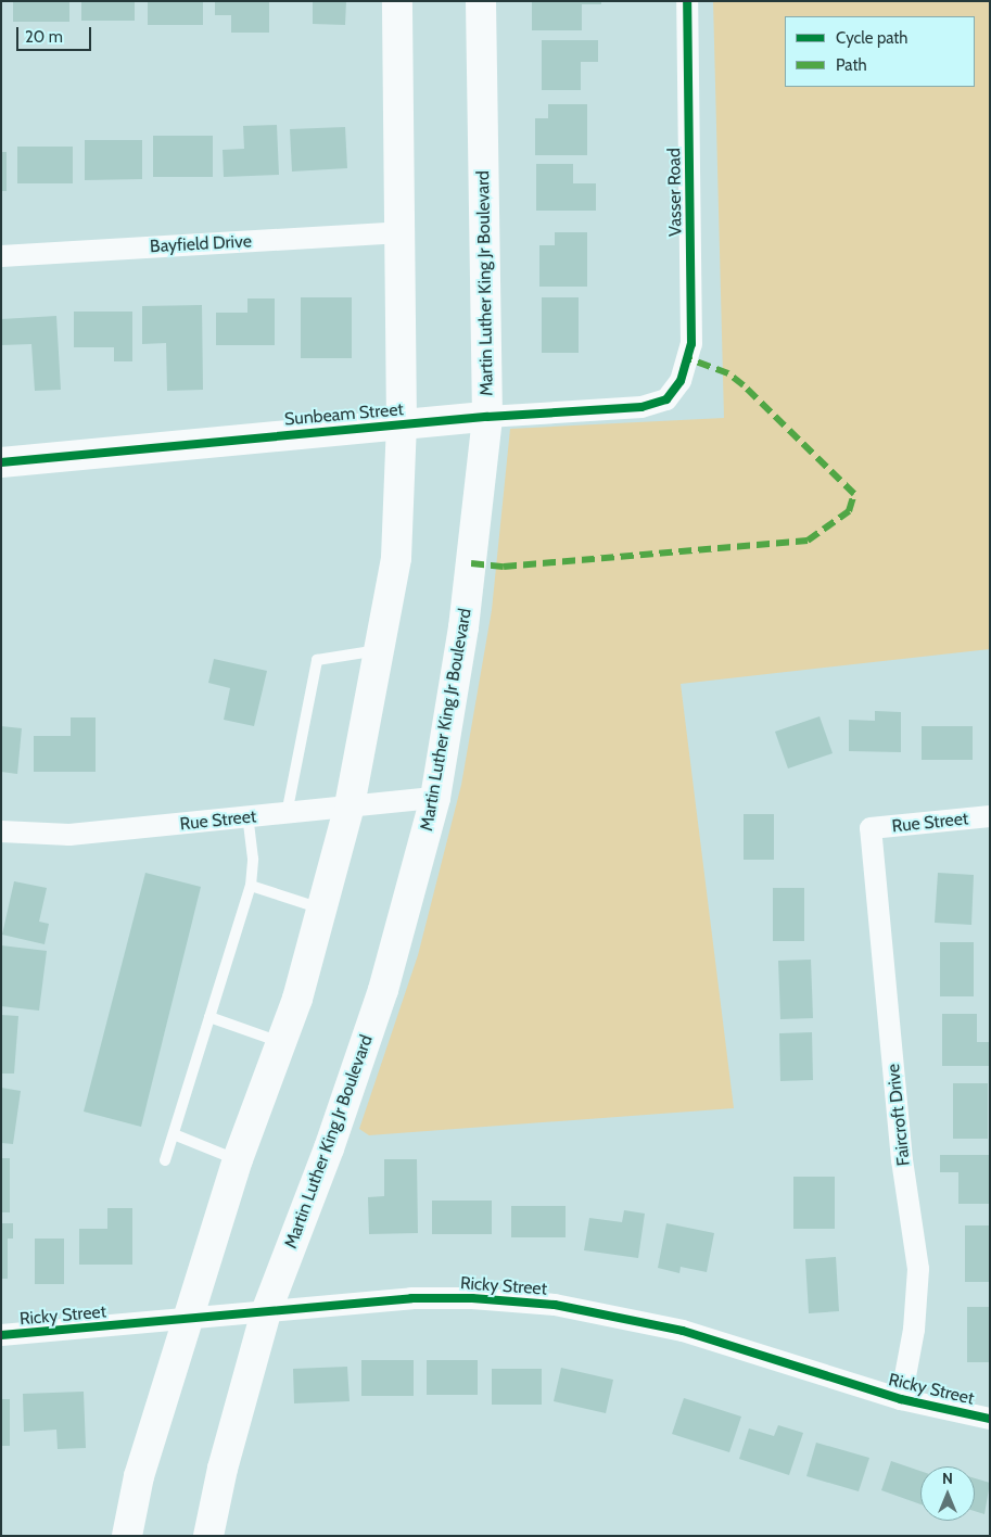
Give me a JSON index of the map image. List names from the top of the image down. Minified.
{"streets":{"main road":["Martin Luther King Jr Boulevard","Sunbeam Street"],"street":["Vasser Road","Bayfield Drive","Rue Street","Faircroft Drive","Ricky Street"]},"crossings":[["Vasser Road","Sunbeam Street"],["Martin Luther King Jr Boulevard","Sunbeam Street"],["Martin Luther King Jr Boulevard","Rue Street"],["Martin Luther King Jr Boulevard","Ricky Street"],["Rue Street","Faircroft Drive"],["Faircroft Drive","Ricky Street"]],"legend":["Cycle path","Path"],"scale_bar":"20 m","north":"top"}
